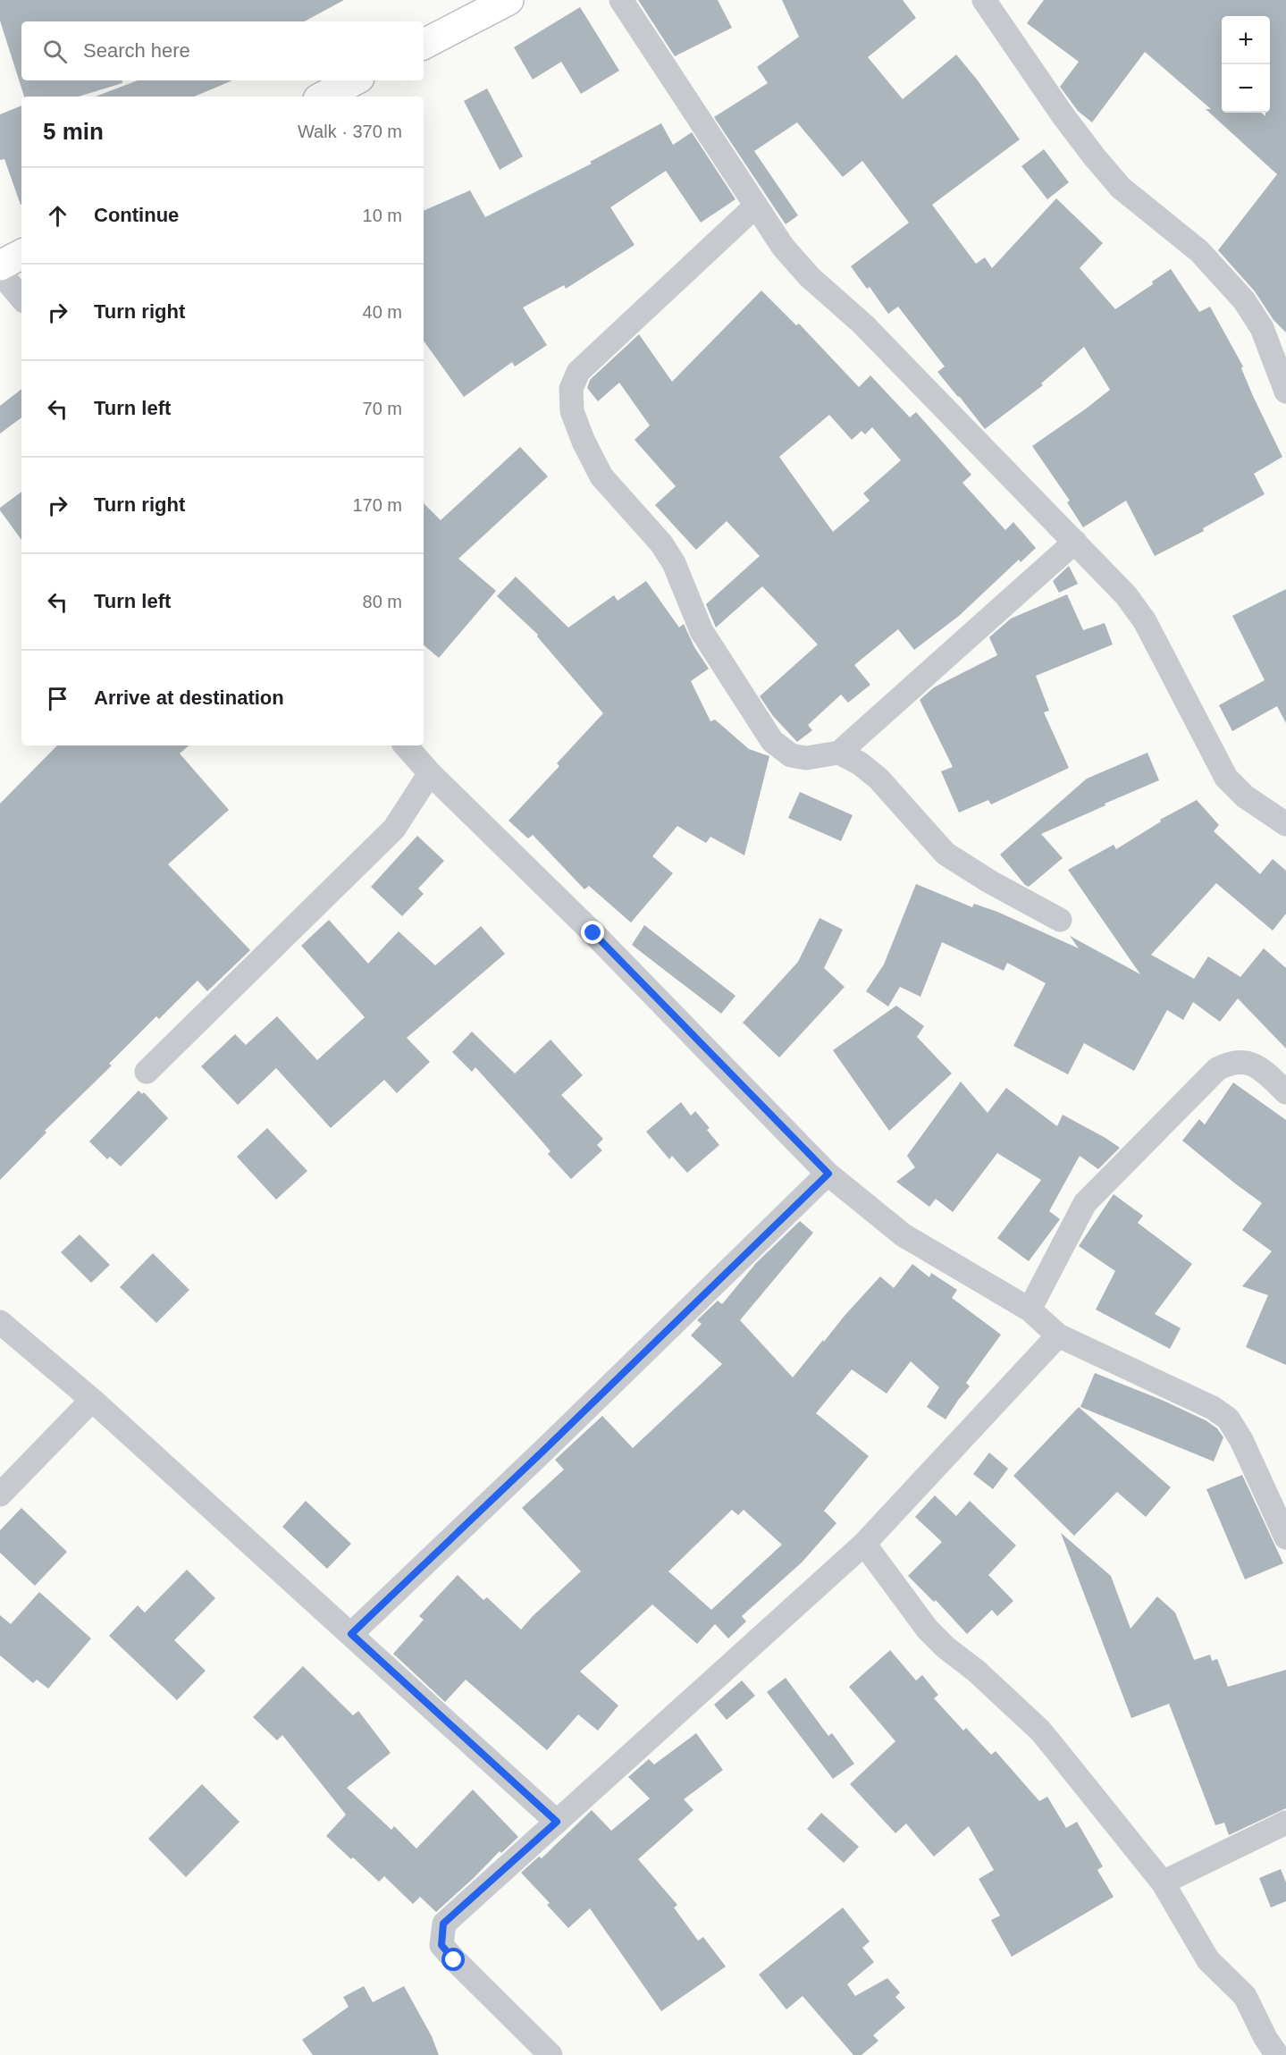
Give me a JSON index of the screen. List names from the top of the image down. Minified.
{"page":{"map_buttons":["+","−"],"search":"Search here","heading":["5 min","Walk · 370 m"],"list":[["Continue","10 m"],["Turn right","40 m"],["Turn left","70 m"],["Turn right","170 m"],["Turn left","80 m"],"Arrive at destination"]}}
